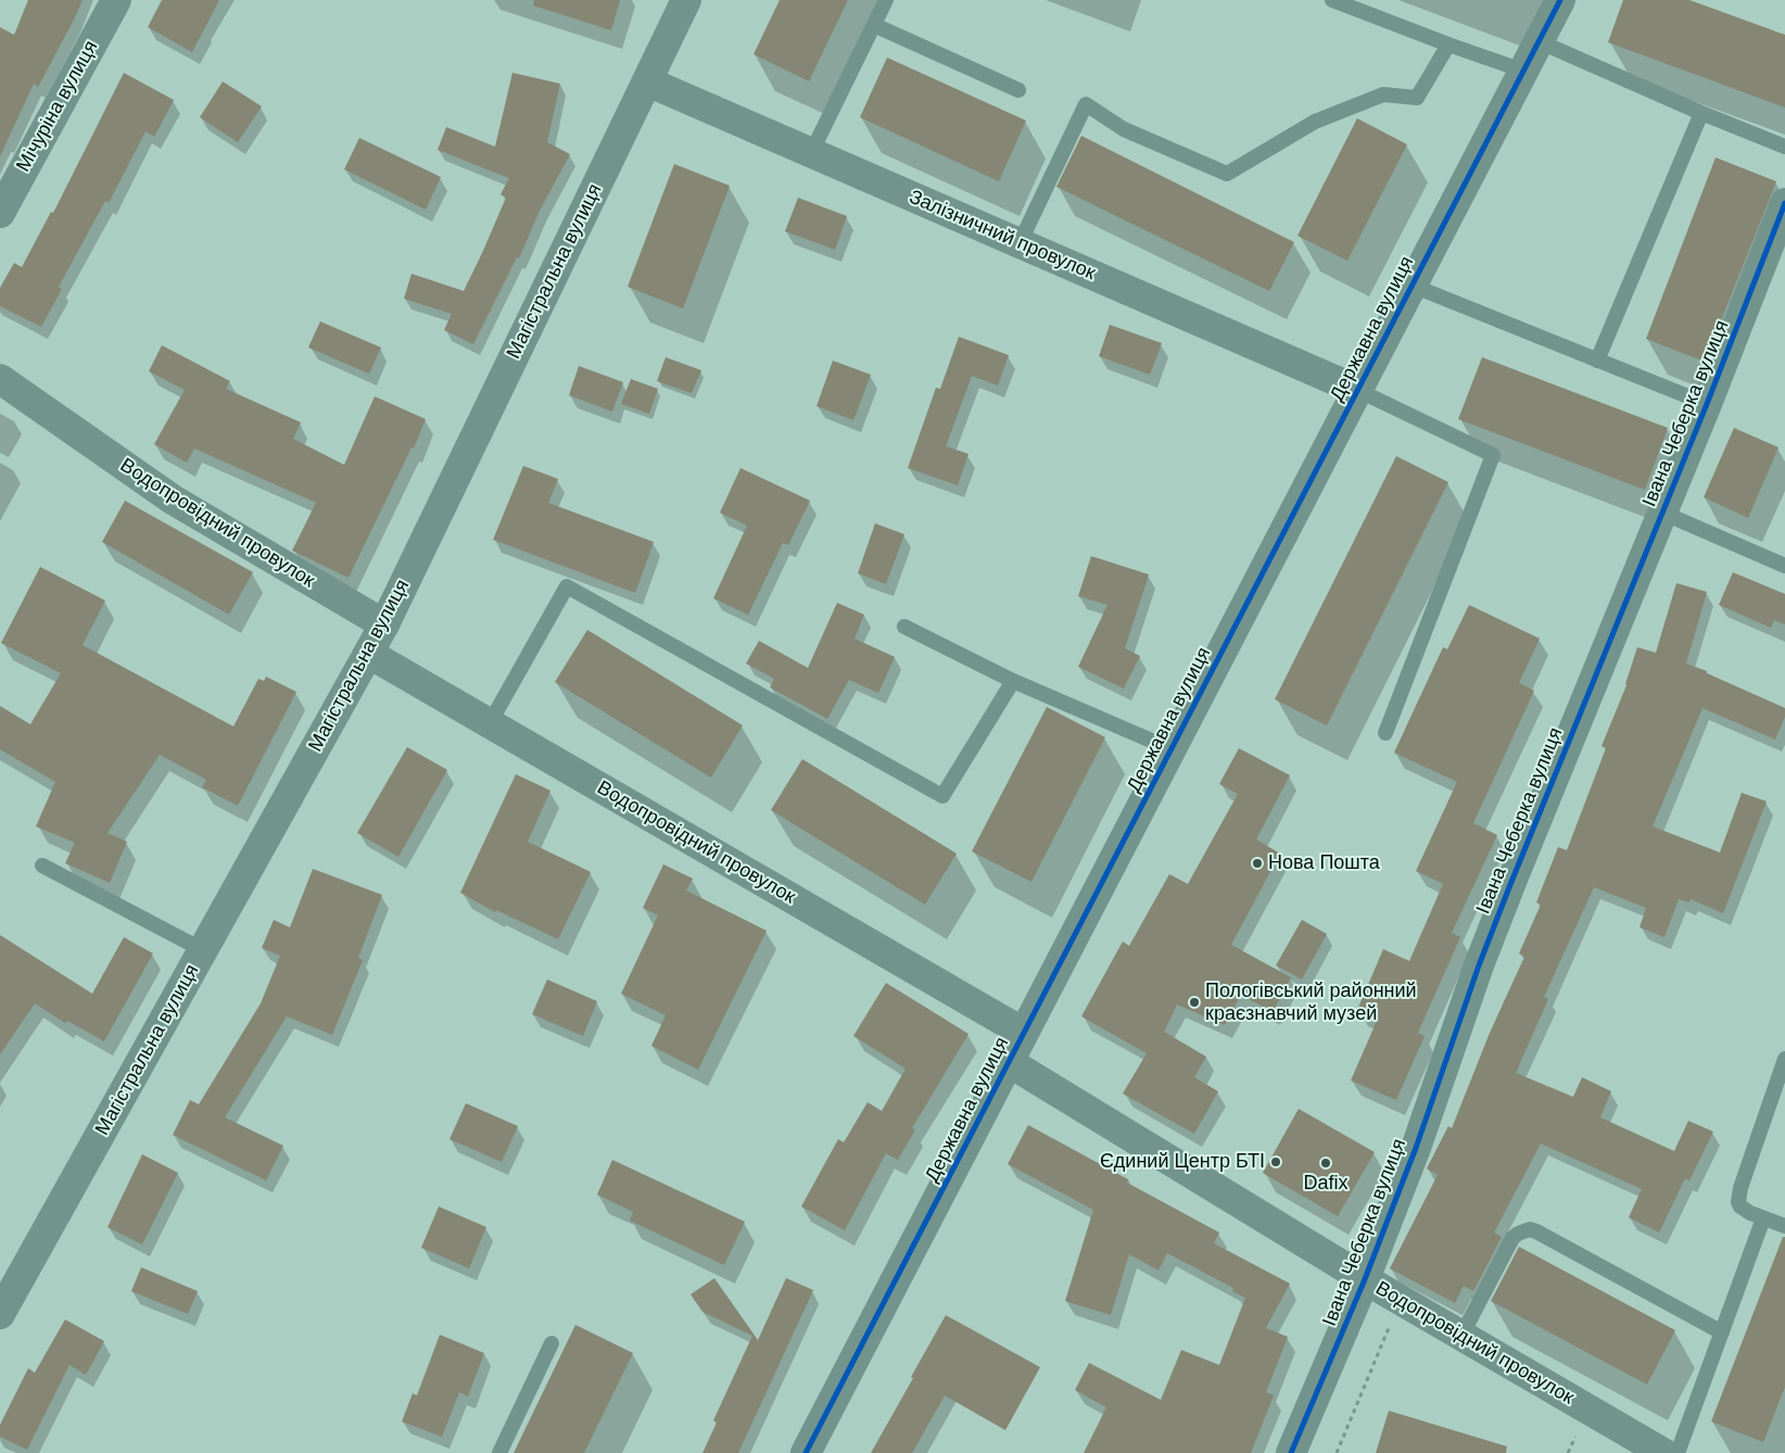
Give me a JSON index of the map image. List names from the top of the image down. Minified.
{"streets":{"street":["Мічуріна вулиця","Залізничний провулок","Магістральна вулиця","Державна вулиця","Івана Чеберка вулиця","Водопровідний провулок"]},"crossings":[["Залізничний провулок","Магістральна вулиця"],["Залізничний провулок","Державна вулиця"],["Магістральна вулиця","Водопровідний провулок"],["Державна вулиця","Водопровідний провулок"],["Івана Чеберка вулиця","Водопровідний провулок"]],"places":["Нова Пошта","Пологівський районний краєзнавчий музей","Єдиний Центр БТІ","Dafix"]}
